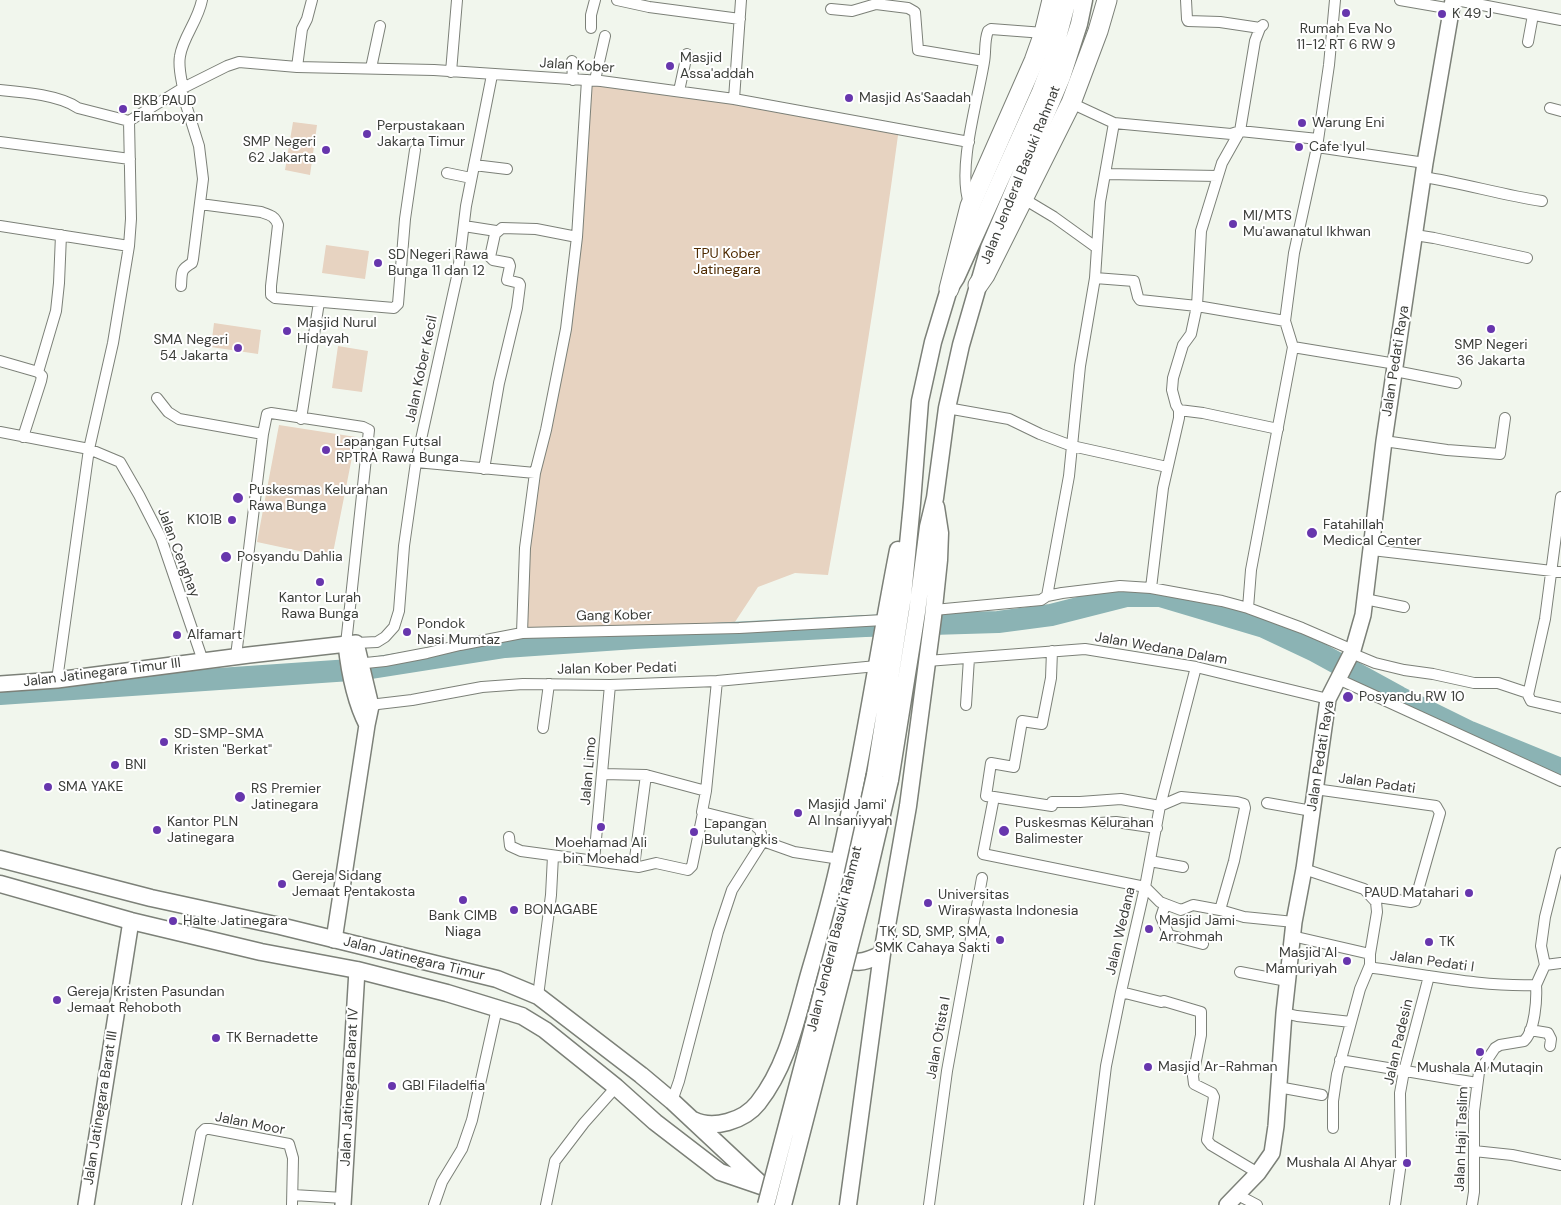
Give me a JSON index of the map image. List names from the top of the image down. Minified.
{"streets":{"main road":["Jalan Jenderal Basuki Rahmat","Jalan Jatinegara Timur"],"street":["Jalan Kober","Jalan Pedati Raya","Jalan Kober Kecil","Jalan Cenghay","Gang Kober","Jalan Wedana Dalam","Jalan Kober Pedati","Jalan Jatinegara Timur III","Jalan Limo","Jalan Padati","Jalan Wedana","Jalan Pedati I","Jalan Otista I","Jalan Padesin","Jalan Jatinegara Barat IV","Jalan Jatinegara Barat III","Jalan Moor","Jalan Haji Taslim"]},"crossings":[["Jalan Kober","Jalan Kober Kecil"],["Jalan Jenderal Basuki Rahmat","Gang Kober"],["Jalan Jenderal Basuki Rahmat","Jalan Wedana Dalam"],["Jalan Jenderal Basuki Rahmat","Jalan Kober Pedati"],["Jalan Jenderal Basuki Rahmat","Jalan Jatinegara Timur"],["Jalan Pedati Raya","Jalan Wedana Dalam"],["Jalan Pedati Raya","Jalan Padati"],["Jalan Kober Kecil","Jalan Jatinegara Timur III"],["Jalan Cenghay","Jalan Jatinegara Timur III"],["Jalan Wedana Dalam","Jalan Wedana"],["Jalan Kober Pedati","Jalan Limo"],["Jalan Padati","Jalan Pedati I"],["Jalan Jatinegara Timur","Jalan Jatinegara Barat IV"],["Jalan Jatinegara Timur","Jalan Jatinegara Barat III"],["Jalan Pedati I","Jalan Padesin"],["Jalan Jatinegara Barat IV","Jalan Moor"]],"parks":["TPU Kober Jatinegara"],"places":["Rumah Eva No 11-12 RT 6 RW 9","K 49 J","Masjid Assa'addah","Masjid As'Saadah","BKB PAUD Flamboyan","Warung Eni","Perpustakaan Jakarta Timur","Cafe Iyul","SMP Negeri 62 Jakarta","MI/MTS Mu'awanatul Ikhwan","SD Negeri Rawa Bunga 11 dan 12","SMP Negeri 36 Jakarta","Masjid Nurul Hidayah","SMA Negeri 54 Jakarta","Lapangan Futsal RPTRA Rawa Bunga","Puskesmas Kelurahan Rawa Bunga","K101B","Fatahillah Medical Center","Posyandu Dahlia","Kantor Lurah Rawa Bunga","Pondok Nasi Mumtaz","Alfamart","Posyandu RW 10","SD-SMP-SMA Kristen \"Berkat\"","BNI","SMA YAKE","RS Premier Jatinegara","Masjid Jami' Al Insaniyyah","Moehamad Ali bin Moehad","Kantor PLN Jatinegara","Puskesmas Kelurahan Balimester","Lapangan Bulutangkis","Gereja Sidang Jemaat Pentakosta","PAUD Matahari","Bank CIMB Niaga","Universitas Wiraswasta Indonesia","BONAGABE","Halte Jatinegara","Masjid Jami Arrohmah","TK, SD, SMP, SMA, SMK Cahaya Sakti","TK","Masjid Al Mamuriyah","Gereja Kristen Pasundan Jemaat Rehoboth","TK Bernadette","Mushala Al Mutaqin","Masjid Ar-Rahman","GBI Filadelfia","Mushala Al Ahyar"]}
